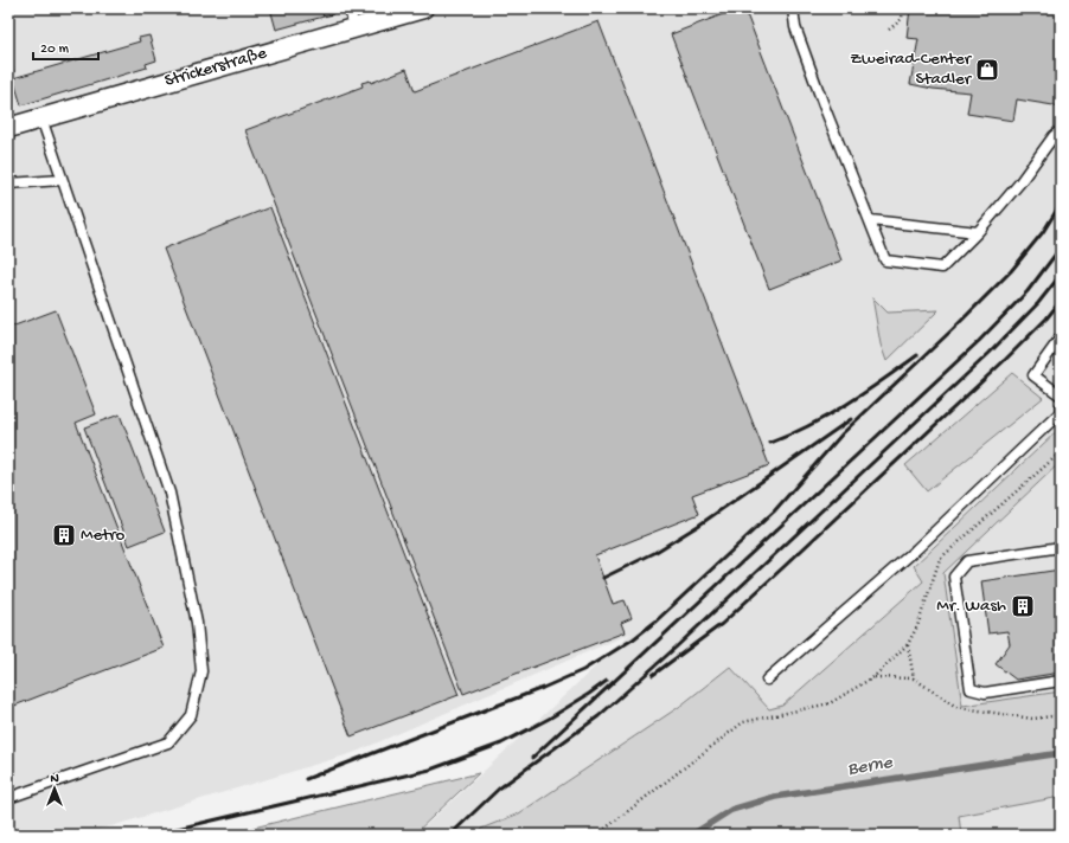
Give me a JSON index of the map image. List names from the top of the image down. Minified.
{"streets":{"street":["Strickerstraße"]},"water":["Berne"],"places":{"shop":["Zweirad-Center Stadler"],"building":["Metro","Mr. Wash"]},"scale_bar":"20 m","north":"top"}
